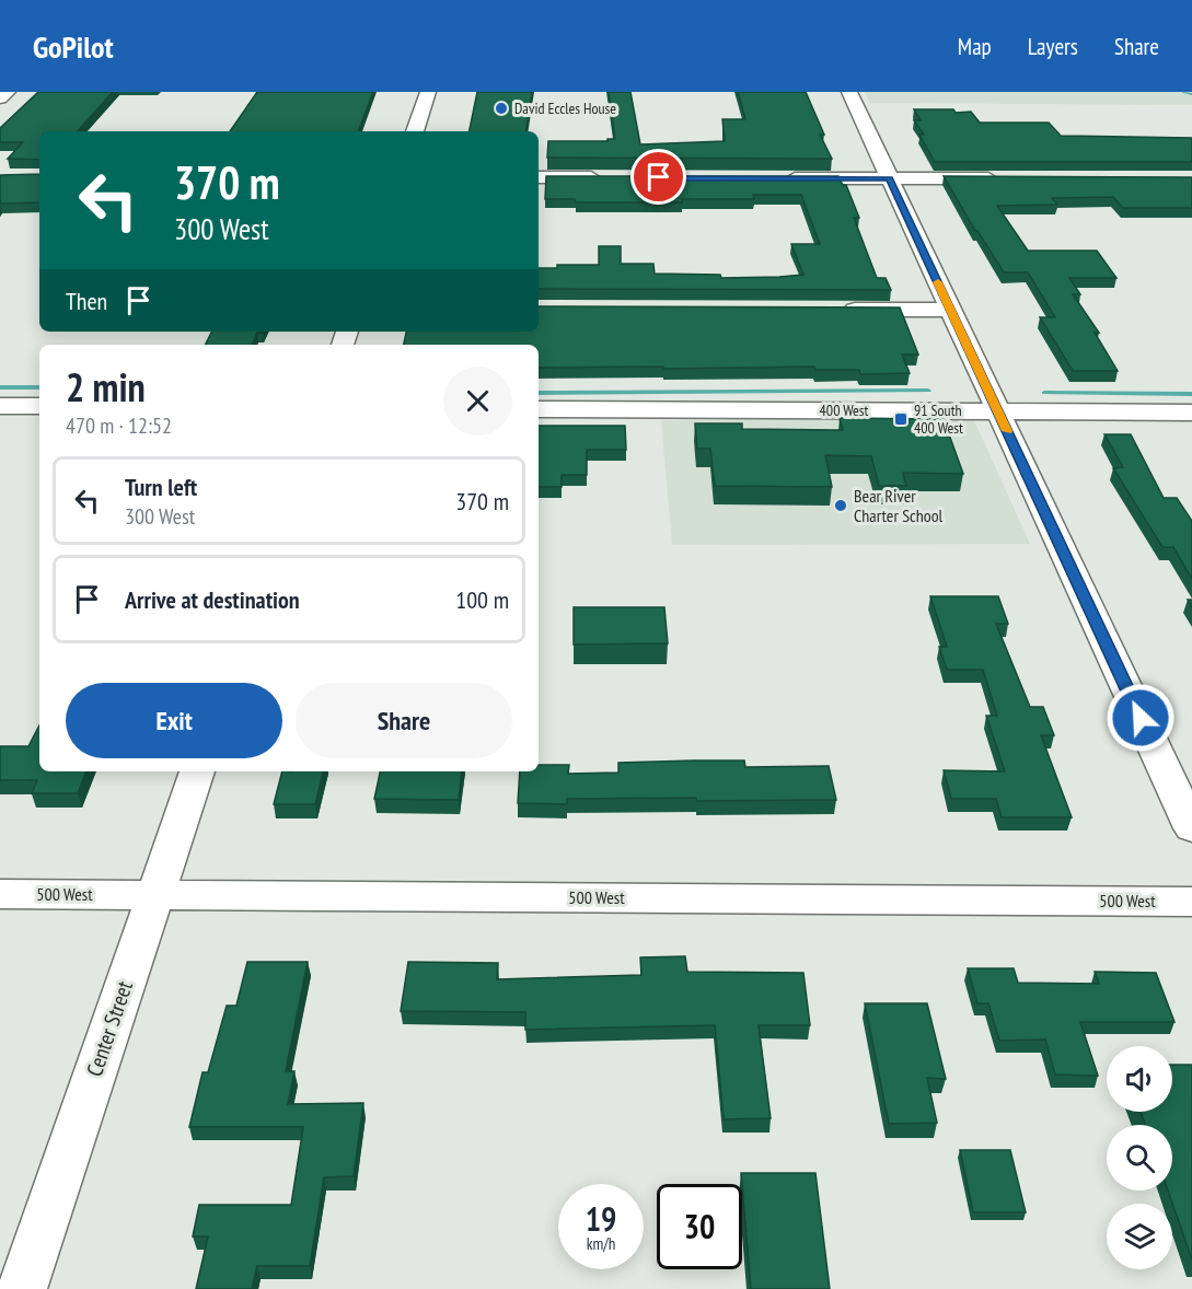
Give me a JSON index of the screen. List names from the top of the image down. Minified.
{"streets":{"street":["400 West","500 West","Center Street"]},"crossings":[["500 West","Center Street"]],"places":{"other":["David Eccles House","Bear River Charter School"],"transit":["91 South 400 West"]},"page":{"header":"GoPilot","nav":["Map","Layers","Share"],"turn":["370 m","300 West"],"then":"Then","heading":["2 min","470 m · 12:52"],"list":[{"name":"Turn left","note":"300 West","value":"370 m"},{"name":"Arrive at destination","value":"100 m"}],"buttons":["Exit","Share"],"speed":"19 km/h","limit":"30"}}
